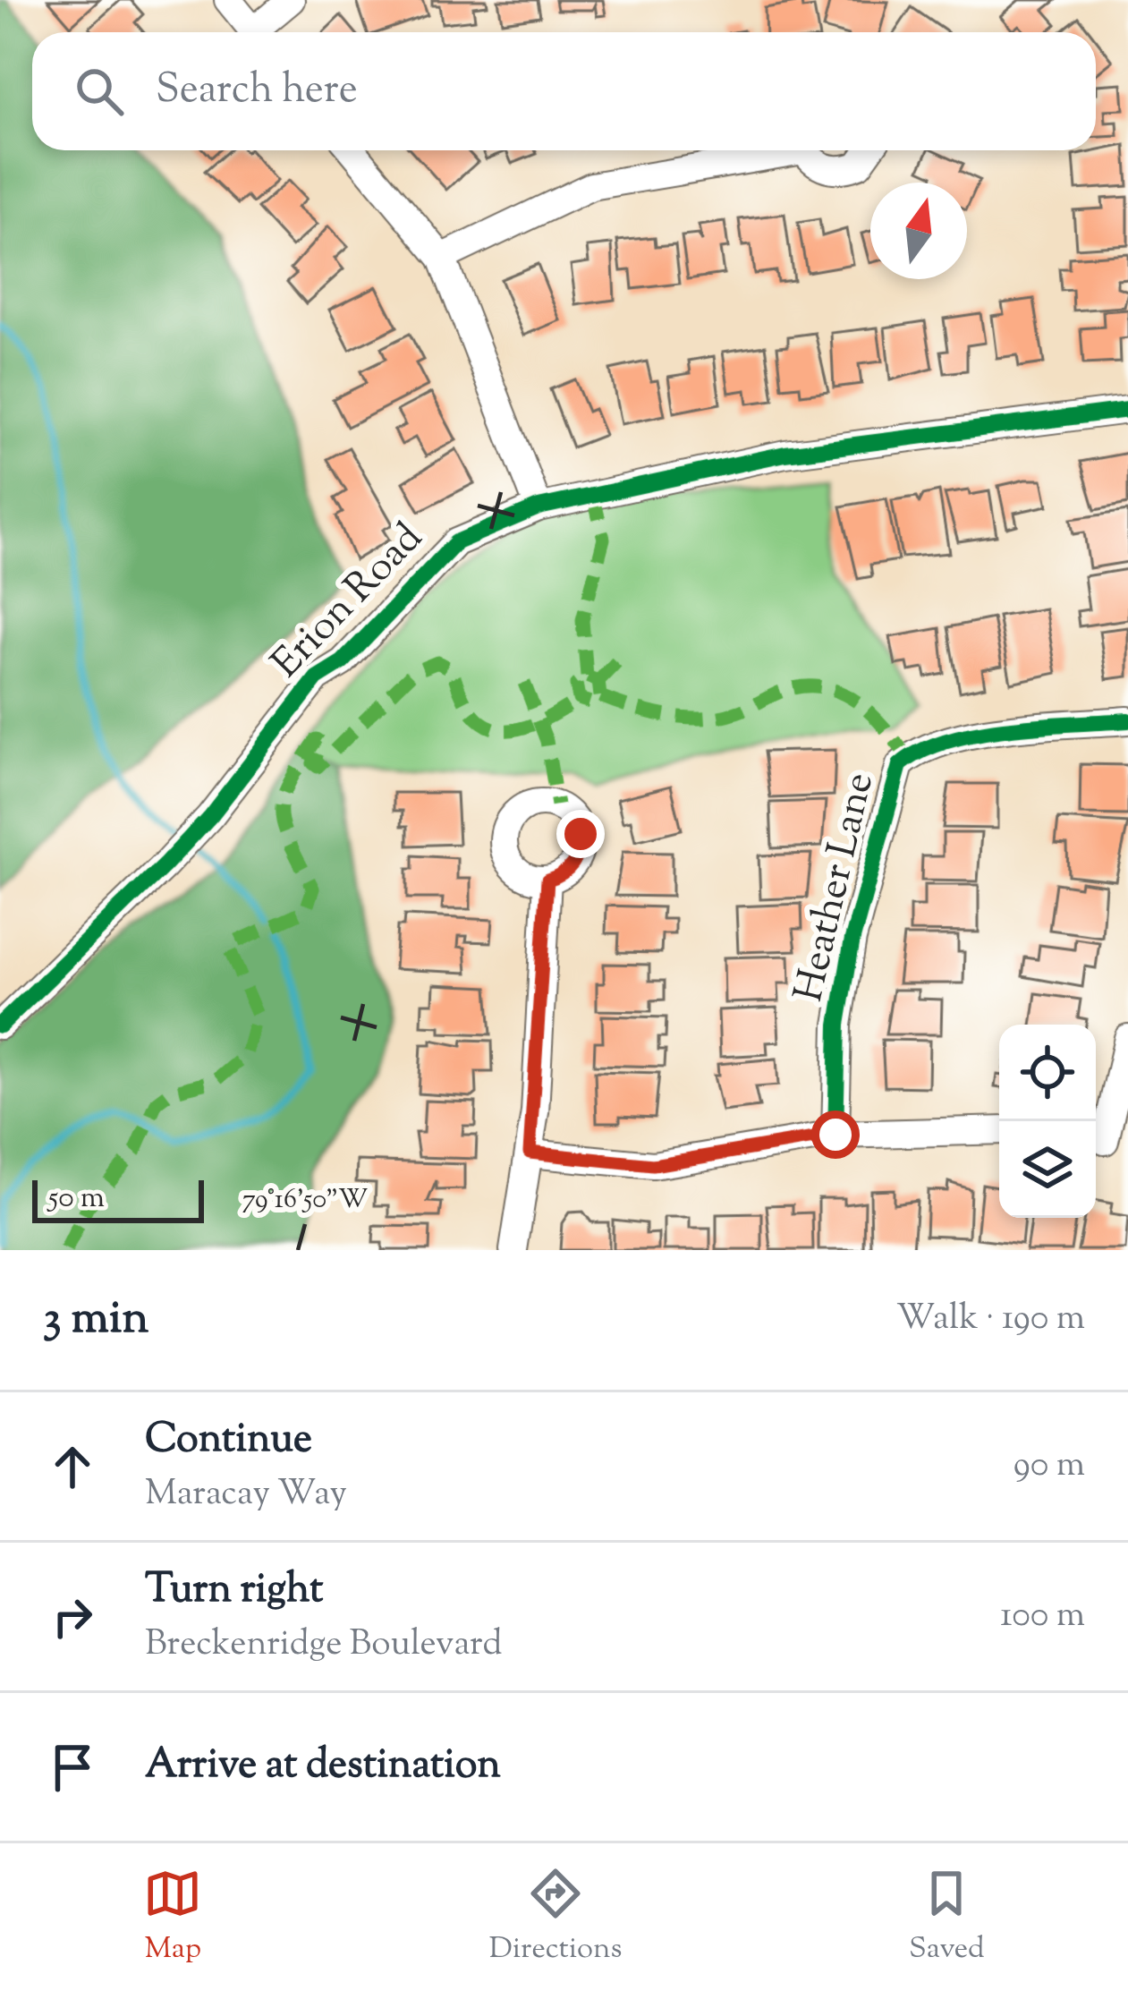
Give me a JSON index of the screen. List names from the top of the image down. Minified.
{"streets":{"street":["Erion Road","Heather Lane"]},"scale_bar":"50 m","north":"top","page":{"search":"Search here","scale":"50 m","heading":["3 min","Walk · 190 m"],"list":[["Continue","Maracay Way","90 m"],["Turn right","Breckenridge Boulevard","100 m"],"Arrive at destination"],"nav":["Map","Directions","Saved"]},"coordinates":["79°16'50\"W"]}
